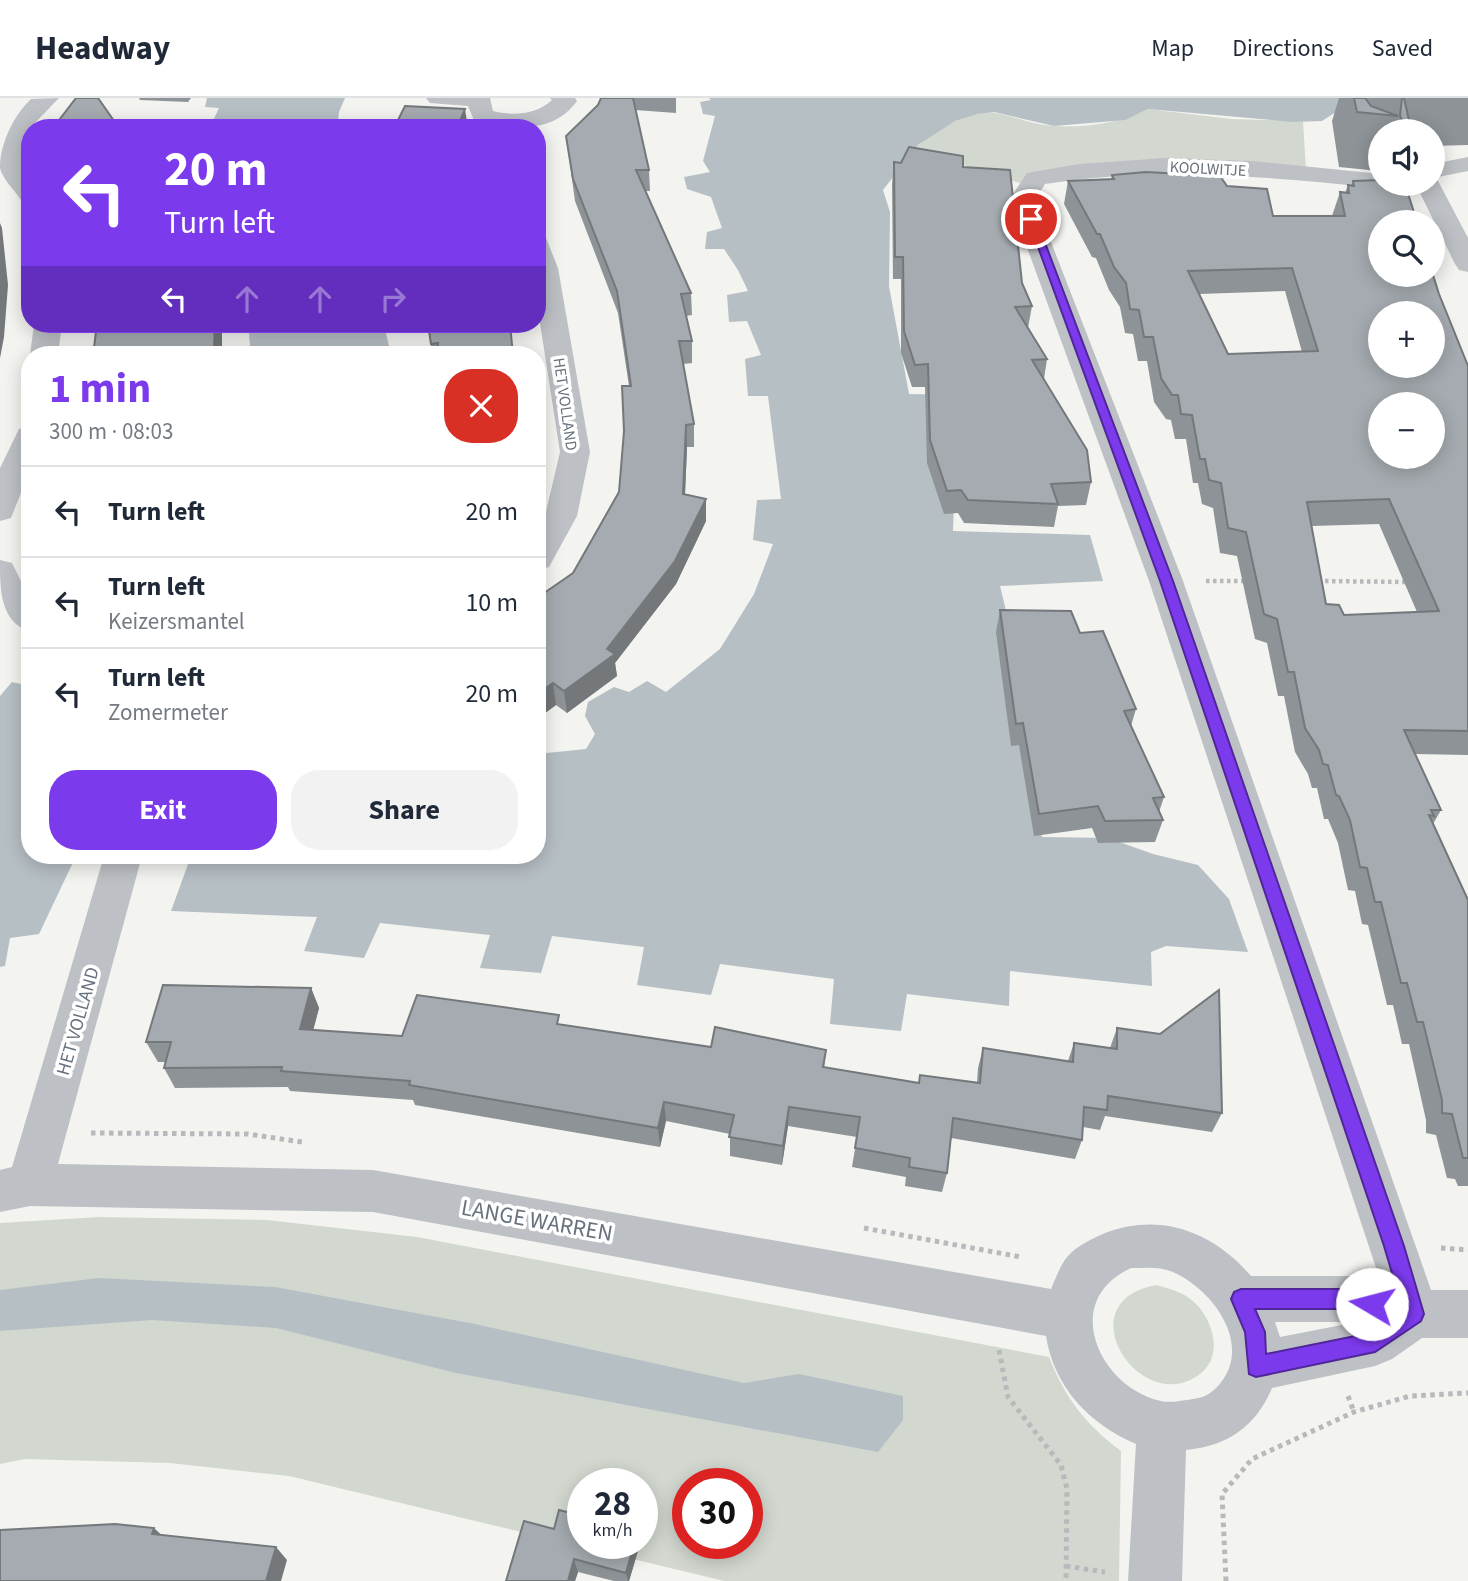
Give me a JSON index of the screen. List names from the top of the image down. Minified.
{"streets":{"street":["KOOLWITJE","HET VOLLAND","LANGE WARREN"]},"crossings":[["HET VOLLAND","LANGE WARREN"]],"page":{"header":"Headway","nav":["Map","Directions","Saved"],"map_buttons":["+","−"],"turn":["20 m","Turn left"],"heading":["1 min","300 m · 08:03"],"list":[{"name":"Turn left","value":"20 m"},{"name":"Turn left","note":"Keizersmantel","value":"10 m"},{"name":"Turn left","note":"Zomermeter","value":"20 m"}],"buttons":["Exit","Share"],"speed":"28 km/h","limit":"30"}}
